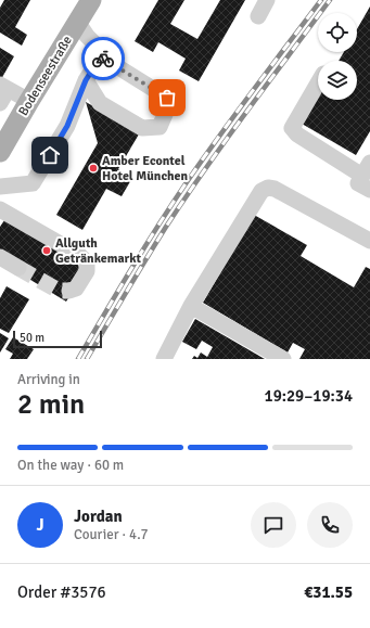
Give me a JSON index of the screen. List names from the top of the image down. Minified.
{"streets":{"main road":["Bodenseestraße"]},"places":["Amber Econtel Hotel München","Allguth Getränkemarkt"],"scale_bar":"50 m","page":{"scale":"50 m","heading":["2 min","Arriving in","19:29–19:34"],"panel":["Jordan","Courier · 4.7","Order #3576","€31.55"],"bar":"On the way · 60 m","round":"J"}}
